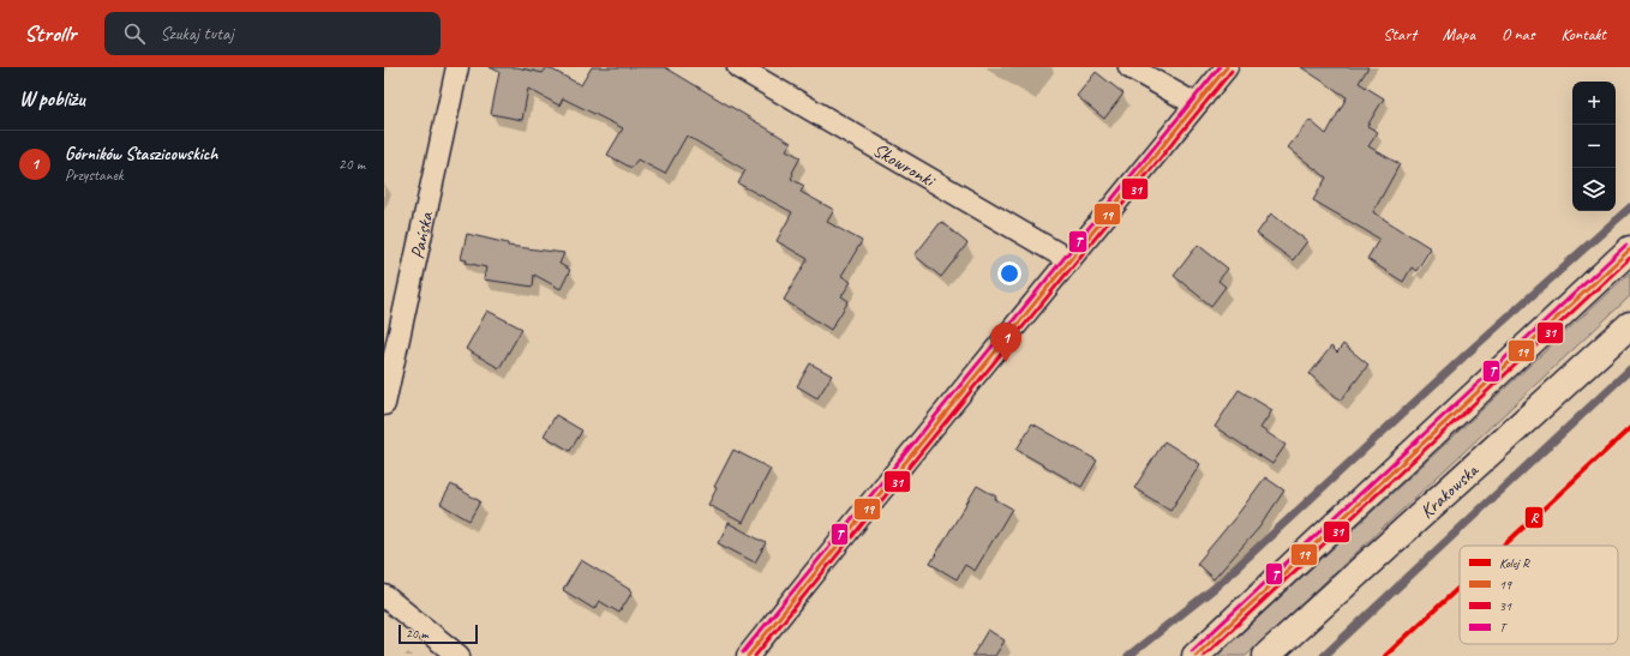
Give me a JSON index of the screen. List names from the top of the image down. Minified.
{"streets":{"main road":["Krakowska"],"street":["Skowronki","Pańska"]},"lines":["transit line 19","transit line T","transit line 31","rail line R"],"legend":["Kolej R","19","31","T"],"scale_bar":"20 m","page":{"header":"Strollr","search":"Szukaj tutaj","nav":["Start","Mapa","O nas","Kontakt"],"heading":"W pobliżu","map_buttons":["+","−"],"list":[{"mark":"1","name":"Górników Staszicowskich","note":"Przystanek","value":"20 m"}],"pins":"1","scale":"20 m"}}
